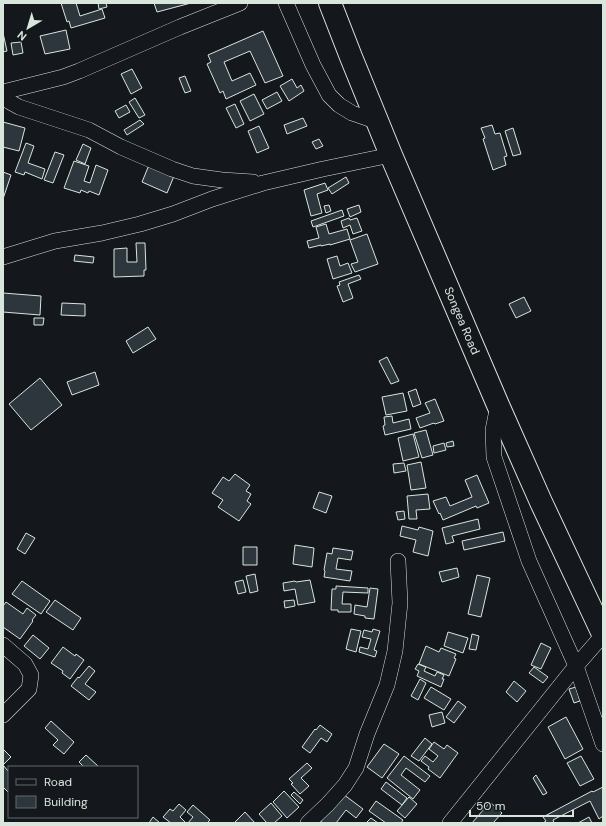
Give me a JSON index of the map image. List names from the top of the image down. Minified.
{"streets":{"highway":["Songea Road"]},"legend":["Road","Building"],"scale_bar":"50 m","north":"bottom left"}
